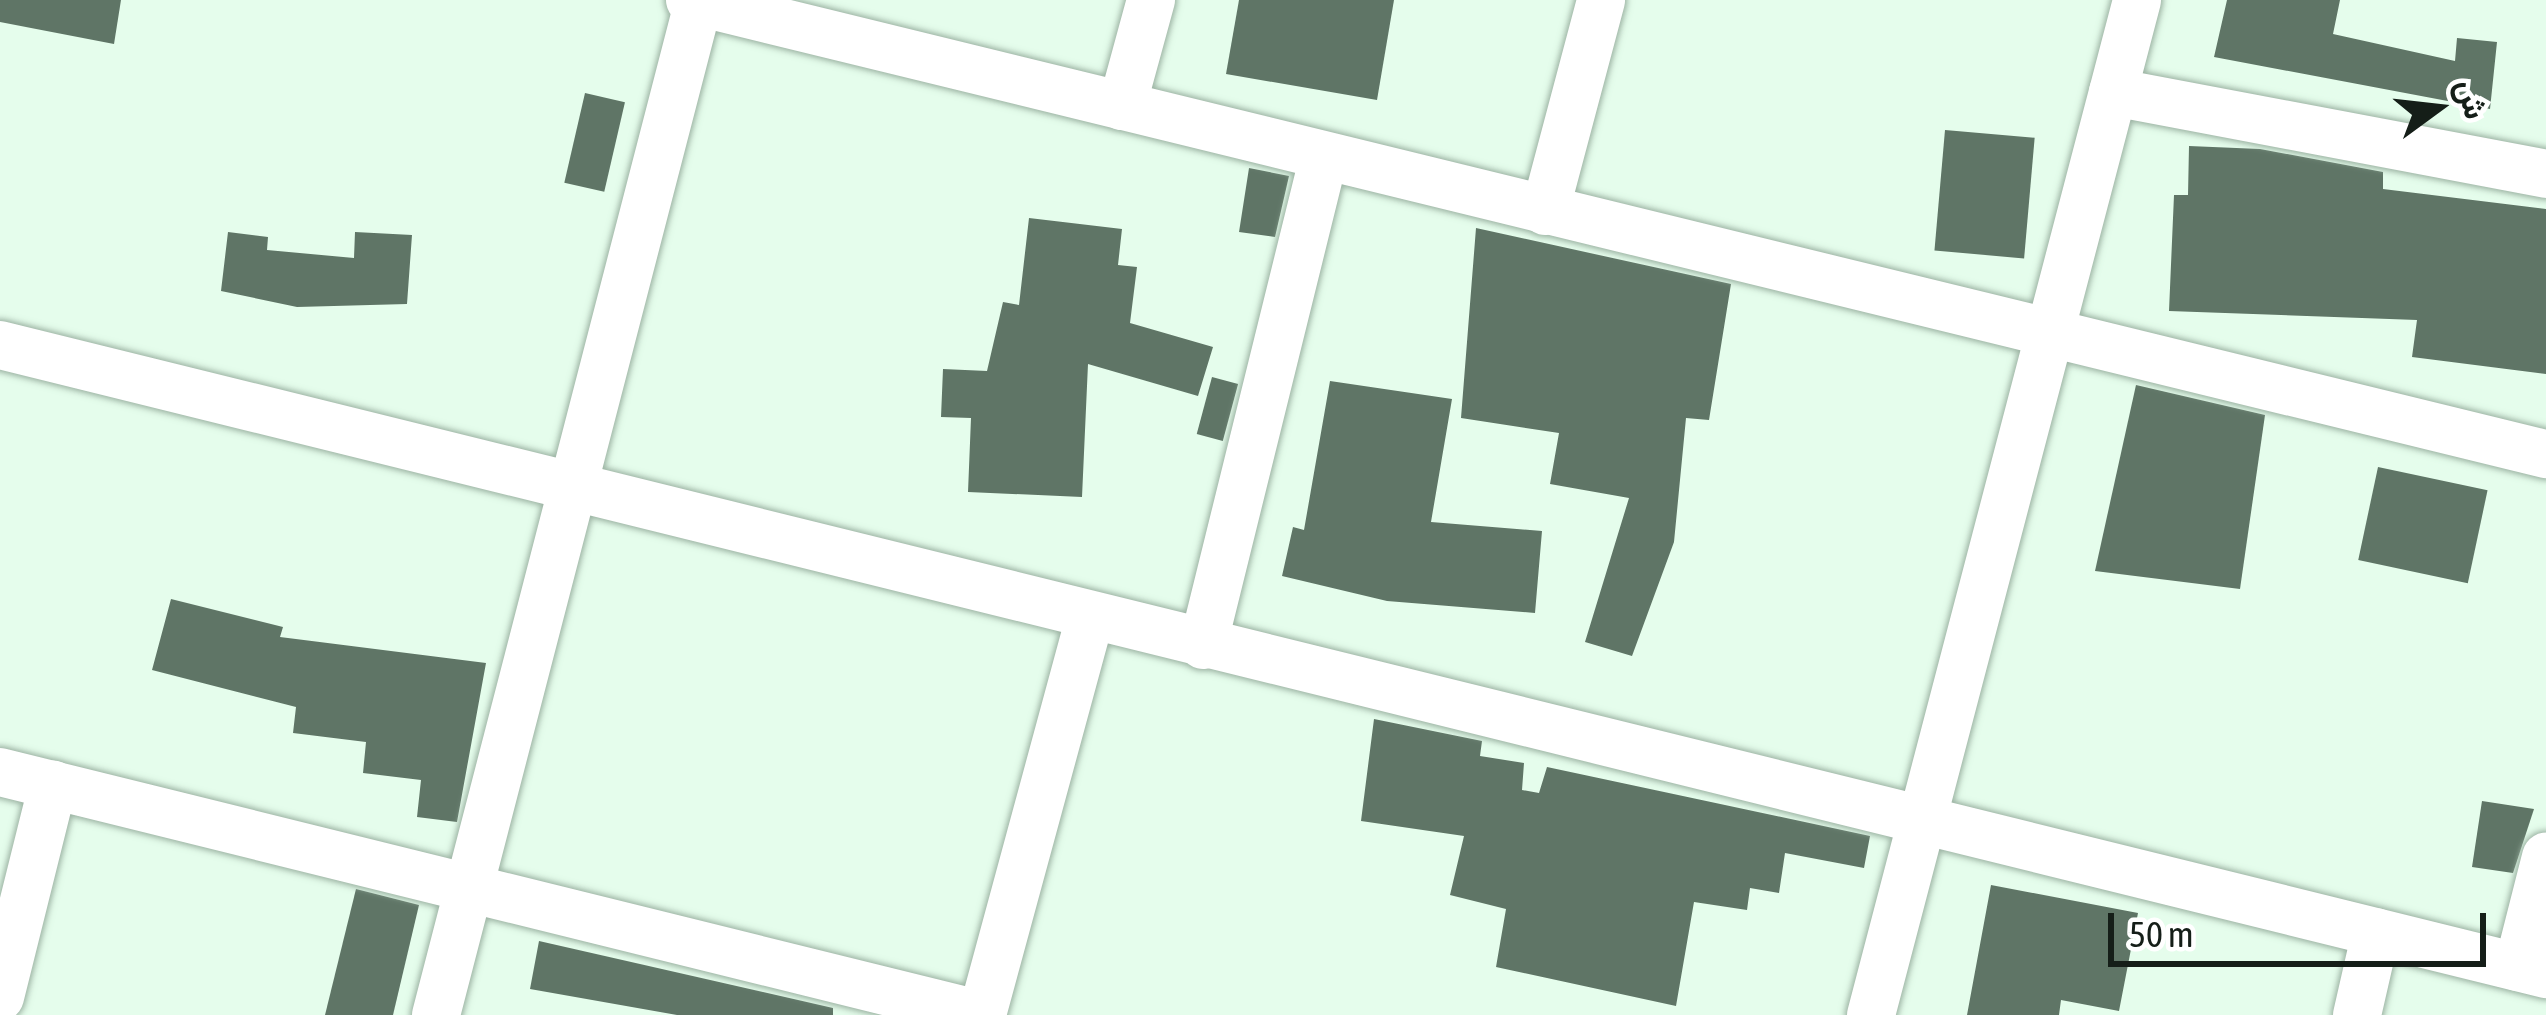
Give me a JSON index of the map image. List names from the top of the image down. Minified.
{"scale_bar":"50 m","north":"right"}
